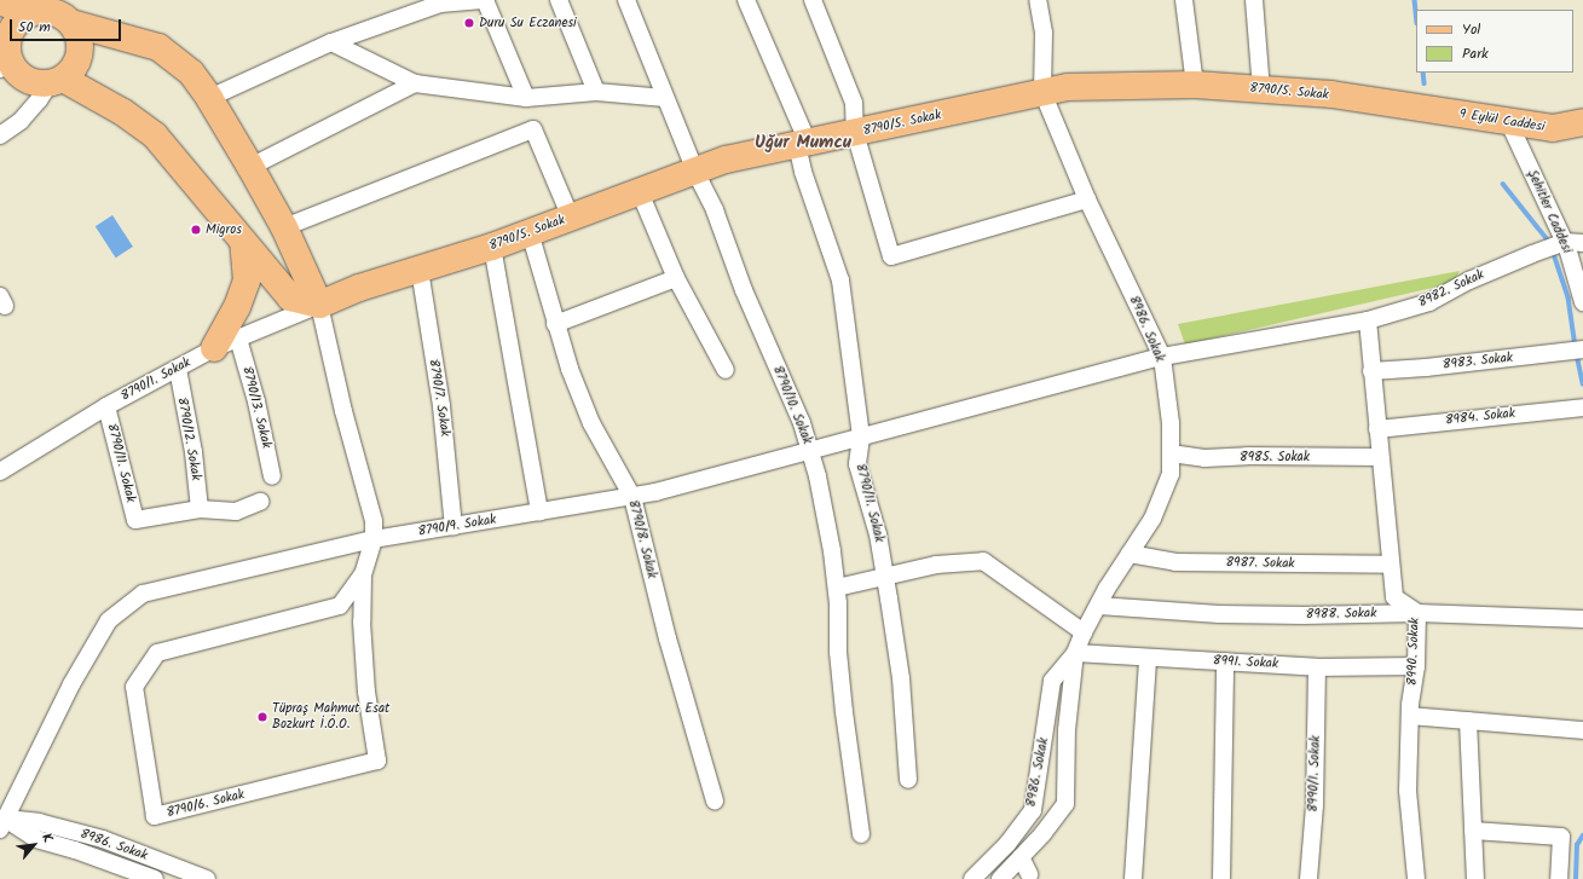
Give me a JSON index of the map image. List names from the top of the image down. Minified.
{"streets":{"main road":["8790/5. Sokak","9 Eylül Caddesi"],"street":["Şehitler Caddesi","8982. Sokak","8986. Sokak","8983. Sokak","8790/1. Sokak","8790/7. Sokak","8790/10. Sokak","8790/13. Sokak","8984. Sokak","8790/12. Sokak","8985. Sokak","8790/11. Sokak","8790/9. Sokak","8790/8. Sokak","8987. Sokak","8988. Sokak","8990. Sokak","8991. Sokak","8990/1. Sokak","8790/6. Sokak"]},"crossings":[["8790/5. Sokak","9 Eylül Caddesi"],["8790/5. Sokak","8986. Sokak"],["8790/5. Sokak","8790/1. Sokak"],["8790/5. Sokak","8790/7. Sokak"],["8790/5. Sokak","8790/10. Sokak"],["8790/5. Sokak","8790/11. Sokak"],["8790/5. Sokak","8790/8. Sokak"],["9 Eylül Caddesi","Şehitler Caddesi"],["Şehitler Caddesi","8982. Sokak"],["8982. Sokak","8986. Sokak"],["8982. Sokak","8790/11. Sokak"],["8982. Sokak","8790/9. Sokak"],["8982. Sokak","8990. Sokak"],["8986. Sokak","8985. Sokak"],["8986. Sokak","8790/9. Sokak"],["8986. Sokak","8987. Sokak"],["8986. Sokak","8988. Sokak"],["8986. Sokak","8991. Sokak"],["8983. Sokak","8990. Sokak"],["8790/1. Sokak","8790/13. Sokak"],["8790/1. Sokak","8790/12. Sokak"],["8790/1. Sokak","8790/11. Sokak"],["8790/7. Sokak","8790/9. Sokak"],["8790/10. Sokak","8790/9. Sokak"],["8984. Sokak","8990. Sokak"],["8790/12. Sokak","8790/11. Sokak"],["8985. Sokak","8990. Sokak"],["8790/11. Sokak","8790/9. Sokak"],["8790/9. Sokak","8790/8. Sokak"],["8790/9. Sokak","8790/6. Sokak"],["8987. Sokak","8990. Sokak"],["8988. Sokak","8990. Sokak"],["8990. Sokak","8991. Sokak"],["8991. Sokak","8990/1. Sokak"]],"districts":["Uğur Mumcu"],"places":["Duru Su Eczanesi","Migros","Tüpraş Mahmut Esat Bozkurt İ.Ö.O."],"legend":["Yol","Park"],"scale_bar":"50 m","north":"top right"}
